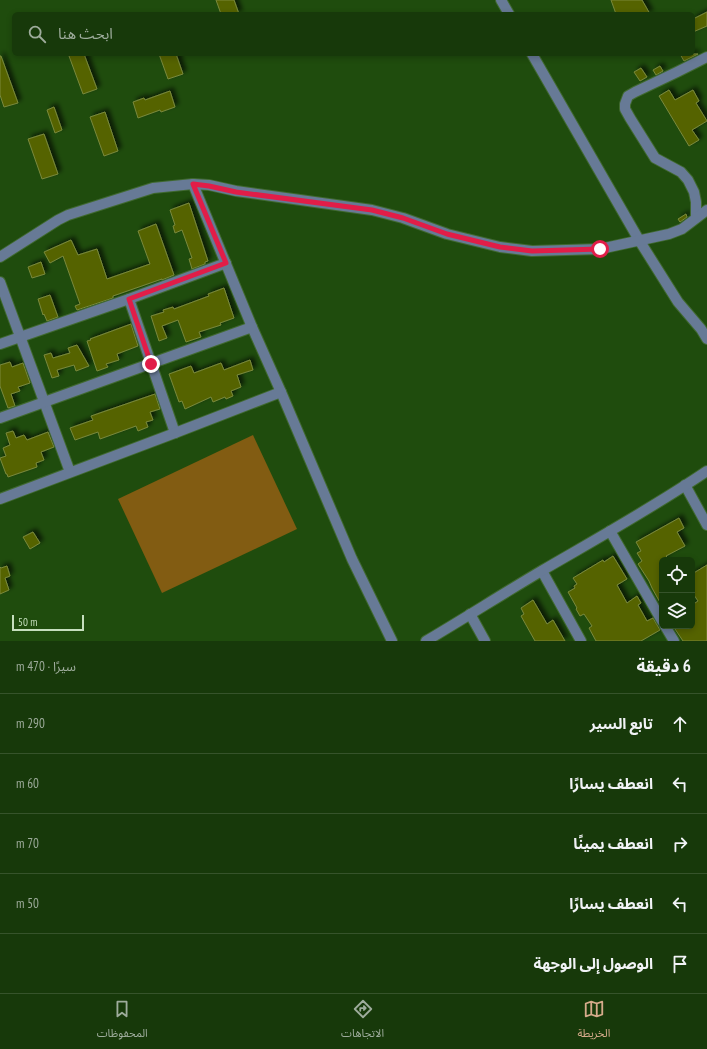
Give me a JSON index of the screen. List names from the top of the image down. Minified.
{"scale_bar":"50 m","page":{"search":"ابحث هنا","scale":"50 m","heading":["6 دقيقة","سيرًا · 470 m"],"list":[["تابع السير","290 m"],["انعطف يسارًا","60 m"],["انعطف يمينًا","70 m"],["انعطف يسارًا","50 m"],"الوصول إلى الوجهة"],"nav":["الخريطة","الاتجاهات","المحفوظات"]}}
